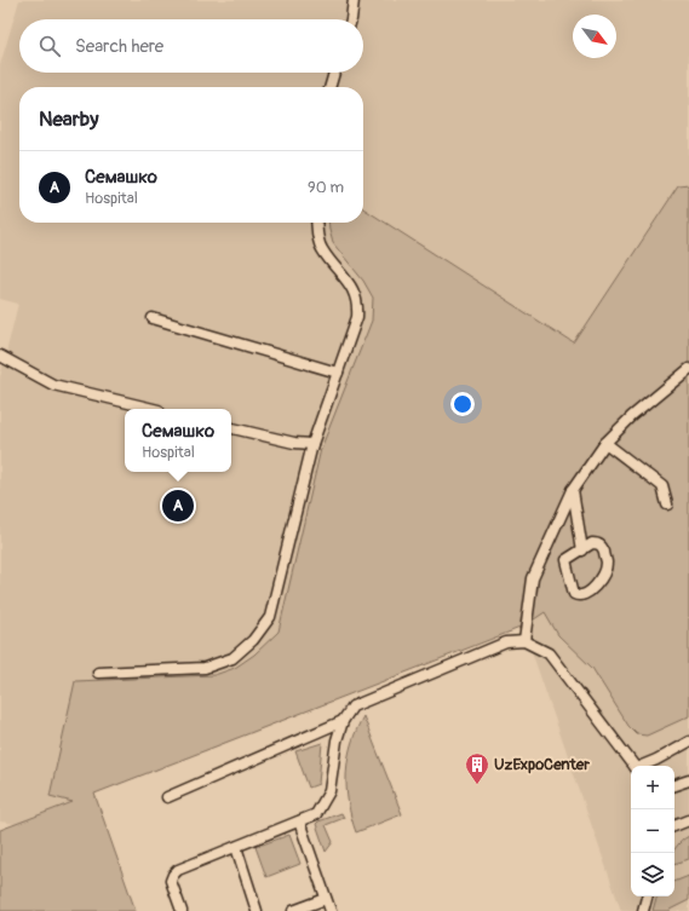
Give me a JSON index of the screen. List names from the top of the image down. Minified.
{"places":{"building":["UzExpoCenter"]},"north":"bottom right","page":{"search":"Search here","heading":"Nearby","list":[{"mark":"A","name":"Семашко","note":"Hospital","value":"90 m"}],"popup":["Семашко","Hospital"],"pins":"A","map_buttons":["+","−"]}}
